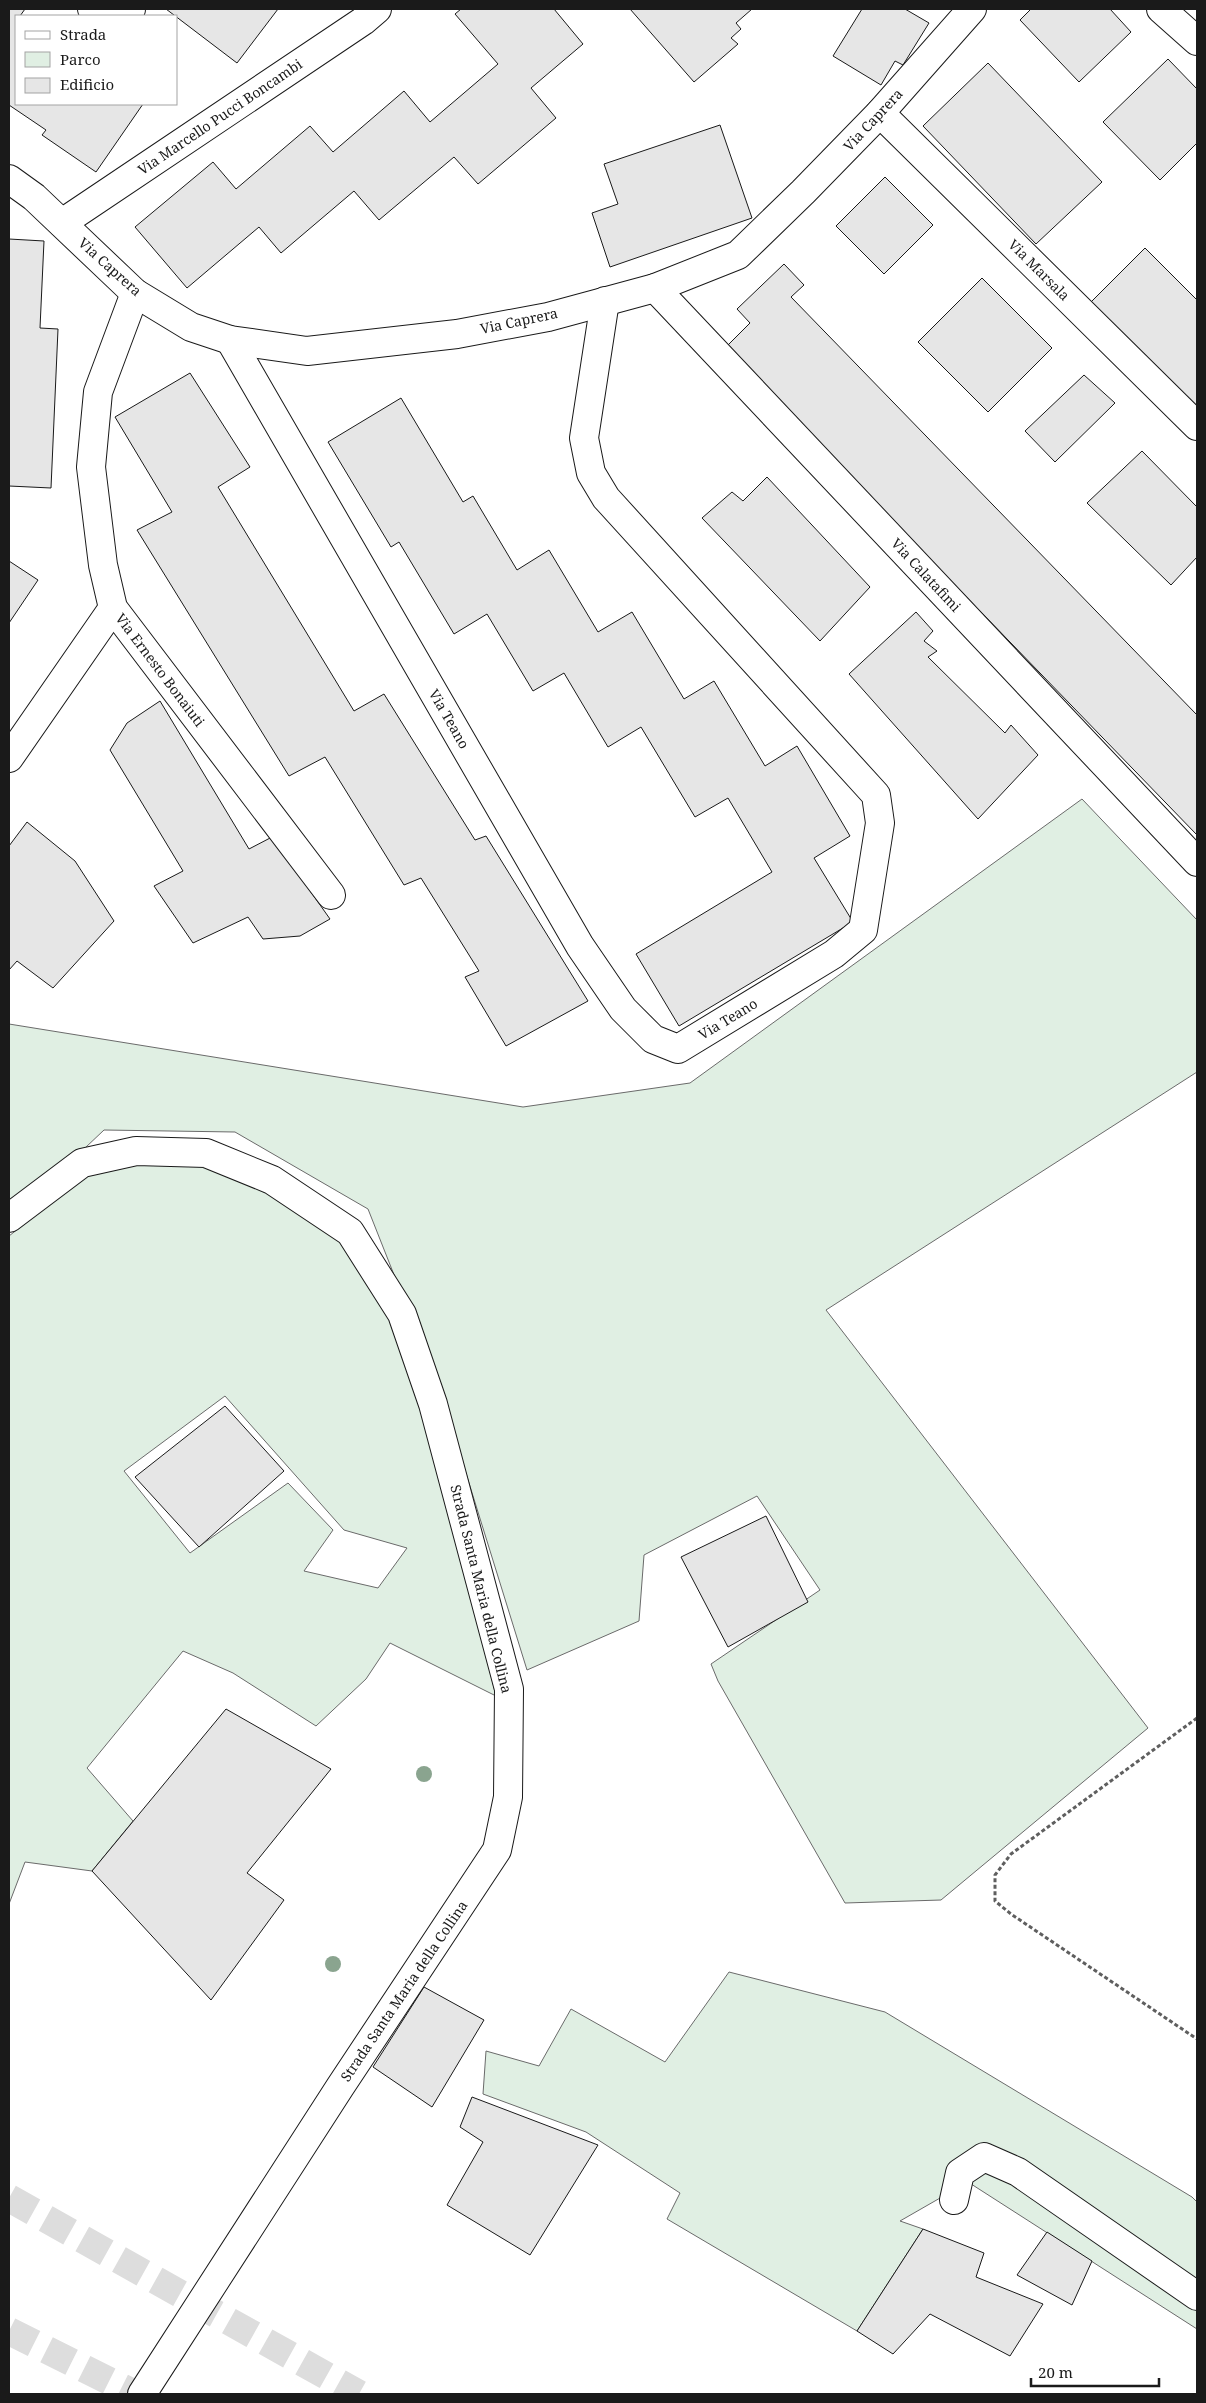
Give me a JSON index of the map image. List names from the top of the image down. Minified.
{"streets":{"street":["Via Marcello Pucci Boncambi","Via Caprera","Via Marsala","Via Calatafimi","Via Ernesto Bonaiuti","Via Teano","Strada Santa Maria della Collina"]},"crossings":[["Via Marcello Pucci Boncambi","Via Caprera"],["Via Caprera","Via Marsala"],["Via Caprera","Via Calatafimi"],["Via Caprera","Via Ernesto Bonaiuti"],["Via Caprera","Via Teano"]],"legend":["Strada","Parco","Edificio"],"scale_bar":"20 m"}
